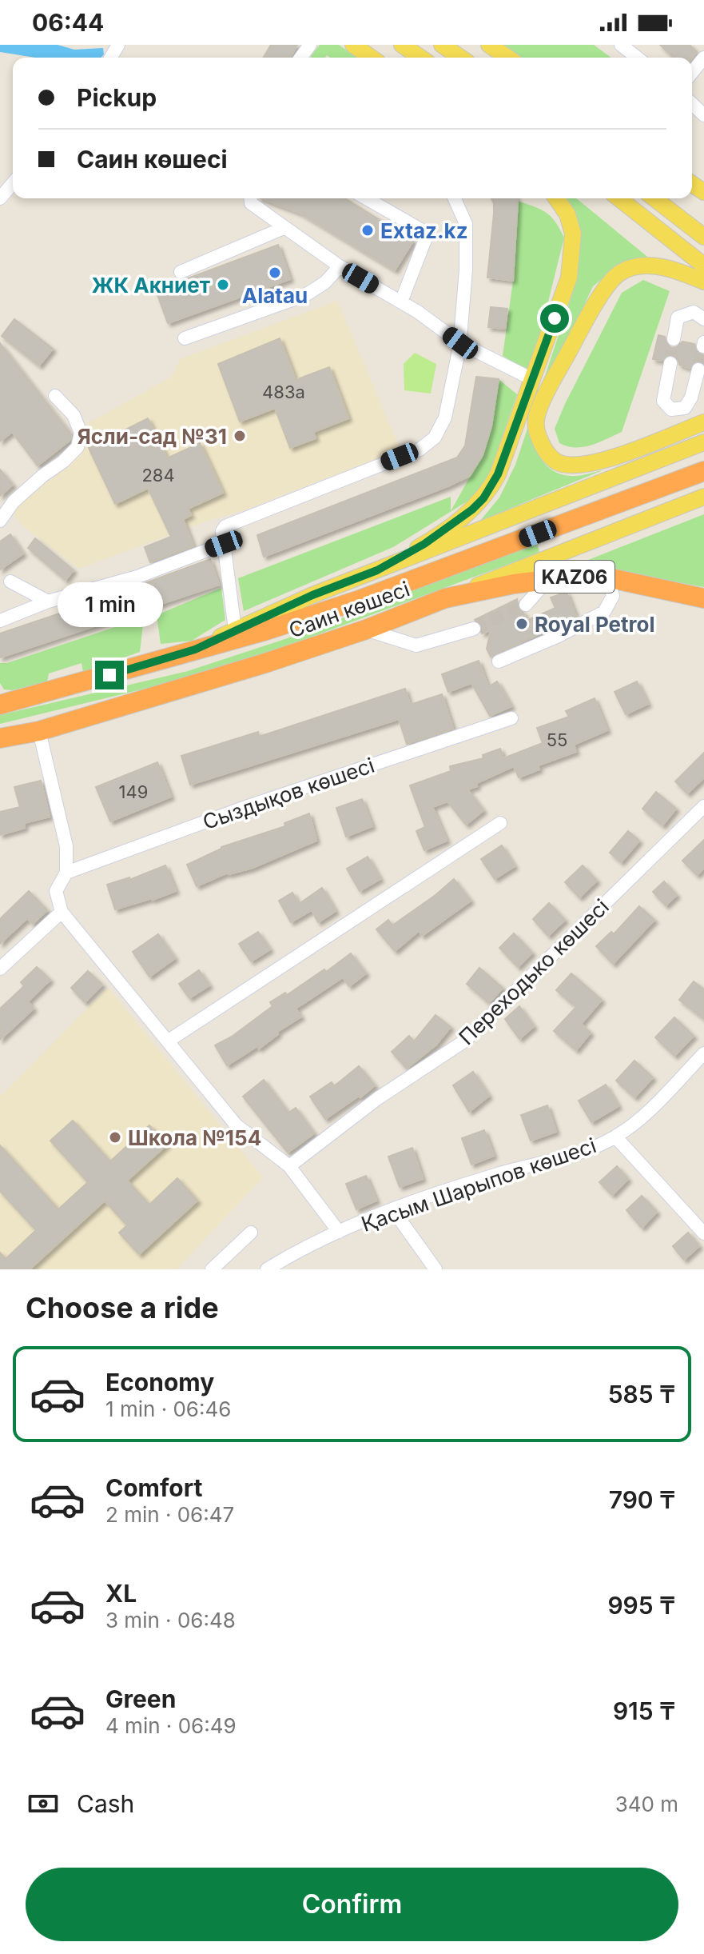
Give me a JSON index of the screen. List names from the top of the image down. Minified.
{"streets":{"highway":["KАZ06","Саин көшесі"],"street":["Сыздықов көшесі","Переходько көшесі","Қасым Шарыпов көшесі"]},"crossings":[["KАZ06","Саин көшесі"]],"places":["Extaz.kz","Alatau","ЖК Акниет","Ясли-сад №31","Royal Petrol","Школа №154"],"house_numbers":["483а","284","55","149"],"page":{"status":"06:44","banner":["Pickup","Саин көшесі"],"bubble":"1 min","heading":"Choose a ride","list":[{"name":"Economy","note":"1 min · 06:46","value":"585 ₸"},{"name":"Comfort","note":"2 min · 06:47","value":"790 ₸"},{"name":"XL","note":"3 min · 06:48","value":"995 ₸"},{"name":"Green","note":"4 min · 06:49","value":"915 ₸"}],"pay":["Cash","340 m"],"buttons":"Confirm"}}
